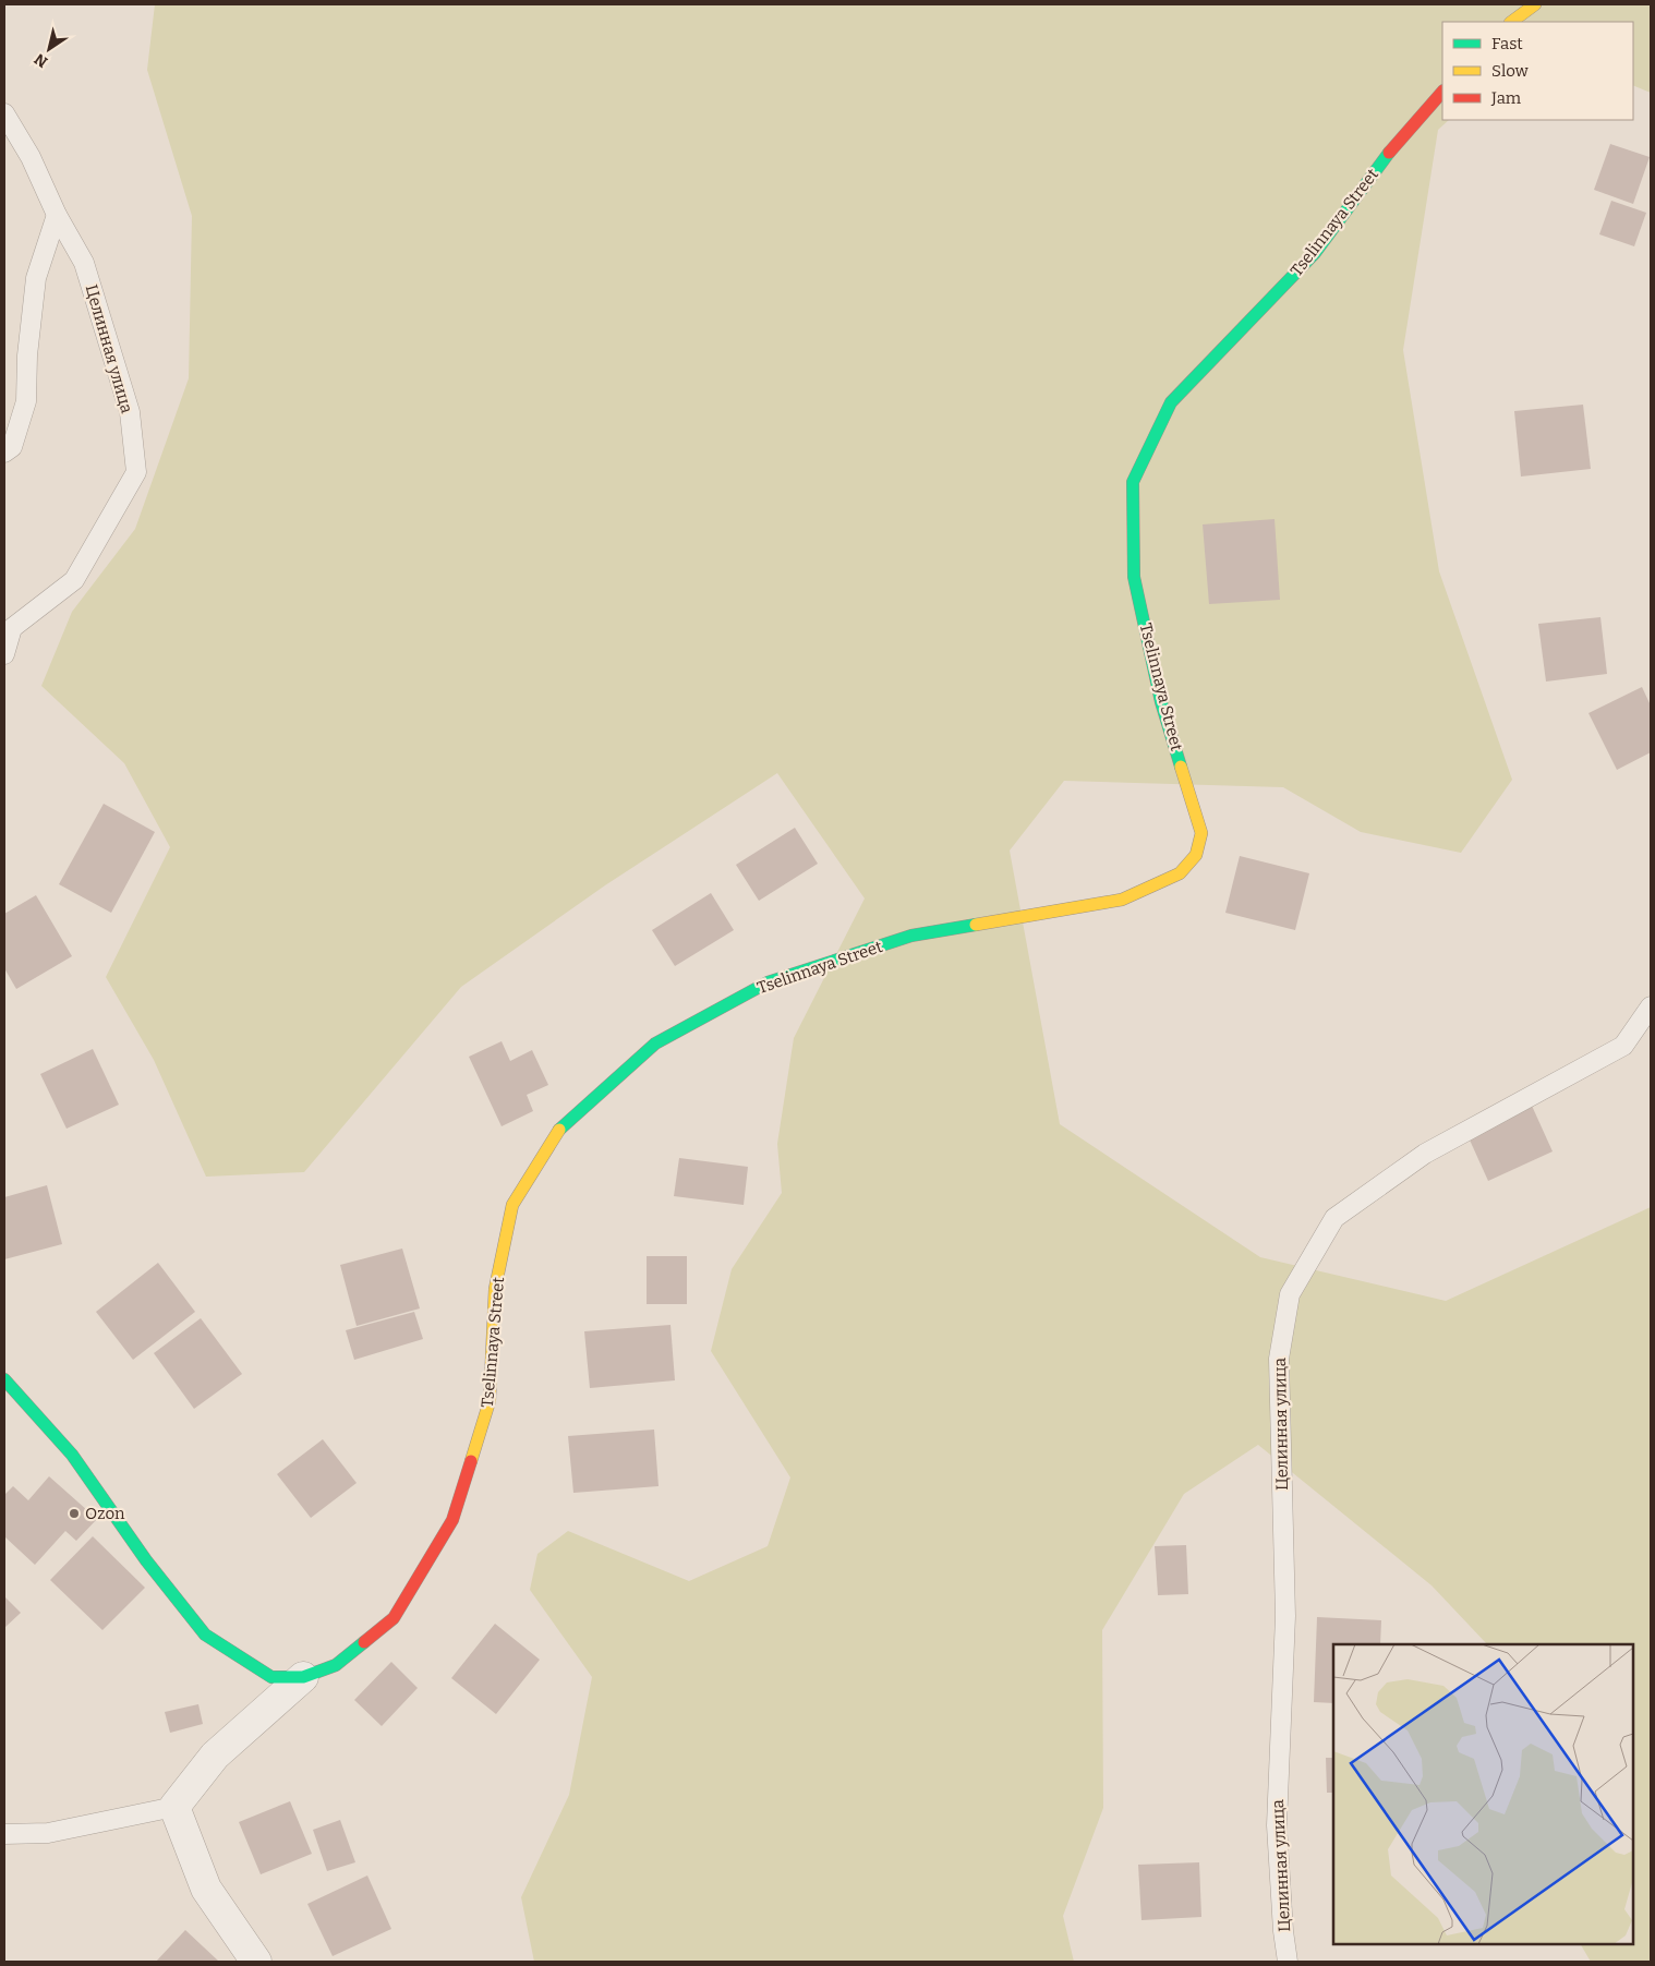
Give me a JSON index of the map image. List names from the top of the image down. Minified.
{"streets":{"street":["Tselinnaya Street"],"lane":["Целинная улица"]},"places":["Ozon"],"legend":["Fast","Slow","Jam"],"north":"bottom left"}
